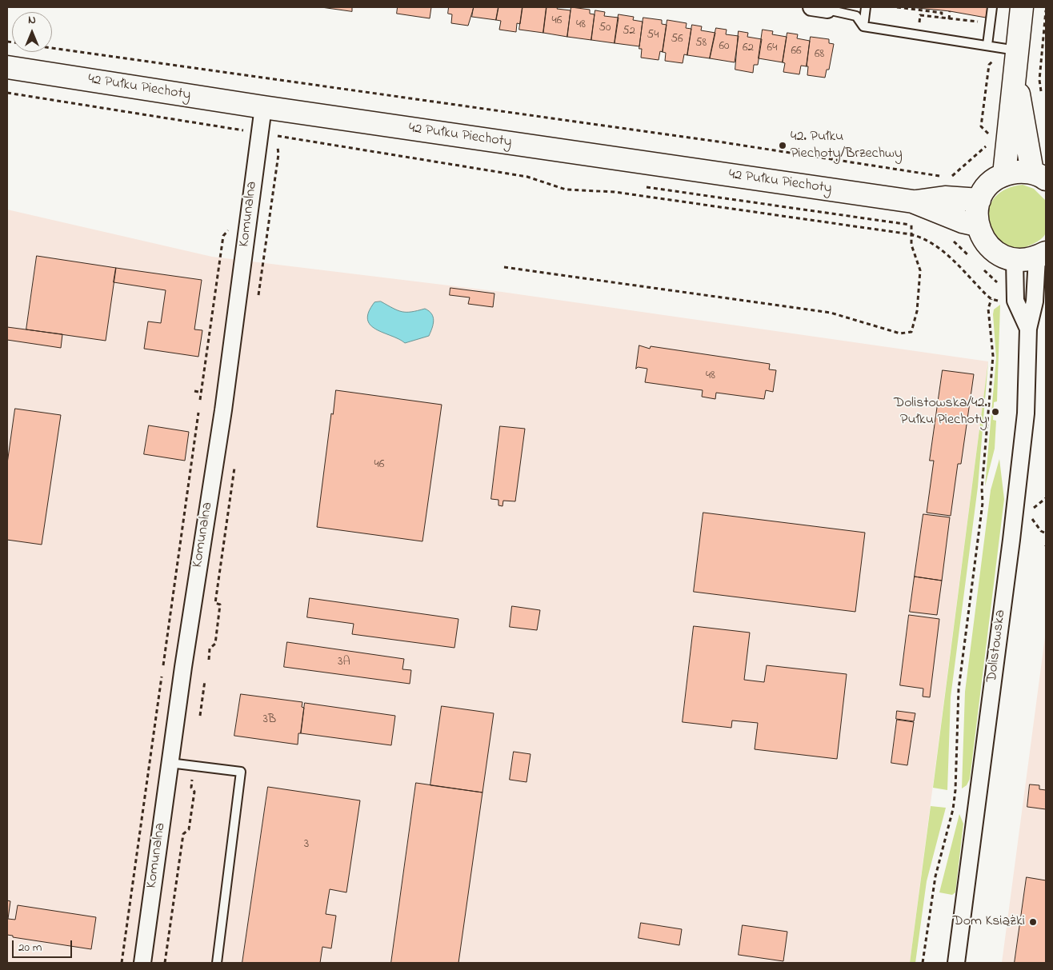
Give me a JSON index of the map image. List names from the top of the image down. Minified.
{"streets":{"street":["42 Pułku Piechoty","Komunalna","Dolistowska"]},"crossings":[["42 Pułku Piechoty","Komunalna"]],"places":["42. Pułku Piechoty/Brzechwy","Dolistowska/42. Pułku Piechoty","Dom Książki"],"house_numbers":["46","48","50","52","54","56","58","60","62","64","66","68","48","46","3A","3B","3"],"scale_bar":"20 m","north":"top"}
